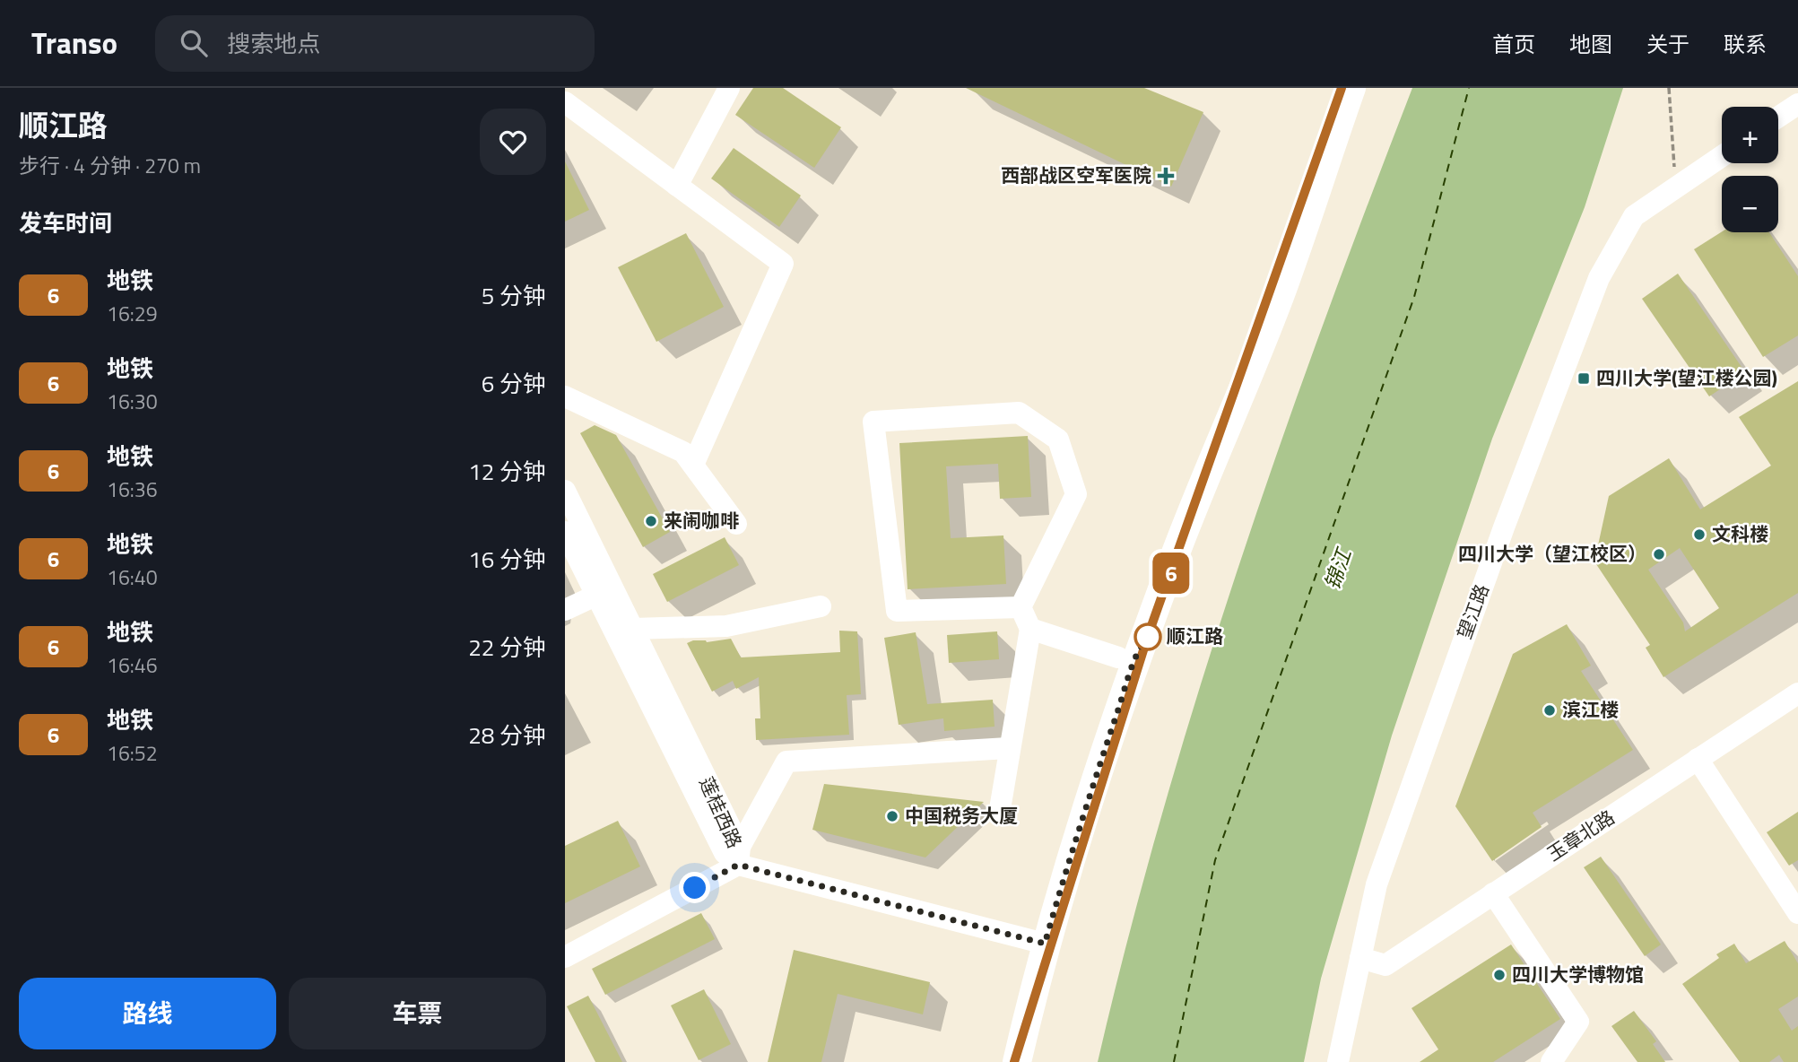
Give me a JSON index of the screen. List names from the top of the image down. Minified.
{"streets":{"street":["望江路","莲桂西路","玉章北路"]},"crossings":[["望江路","玉章北路"]],"water":["锦江"],"places":{"health":["西部战区空军医院"],"transit":["四川大学(望江楼公园)"],"other":["来闹咖啡","文科楼","四川大学（望江校区）","顺江路","滨江楼","中国税务大厦","四川大学博物馆"]},"lines":["metro line 6"],"page":{"header":"Transo","search":"搜索地点","nav":["首页","地图","关于","联系"],"heading":[["顺江路","步行 · 4 分钟 · 270 m"],"发车时间"],"on_map":"6","map_buttons":["+","−"],"list":[{"mark":"6","name":"地铁","note":"16:29","value":"5 分钟"},{"mark":"6","name":"地铁","note":"16:30","value":"6 分钟"},{"mark":"6","name":"地铁","note":"16:36","value":"12 分钟"},{"mark":"6","name":"地铁","note":"16:40","value":"16 分钟"},{"mark":"6","name":"地铁","note":"16:46","value":"22 分钟"},{"mark":"6","name":"地铁","note":"16:52","value":"28 分钟"}],"buttons":["路线","车票"]}}
